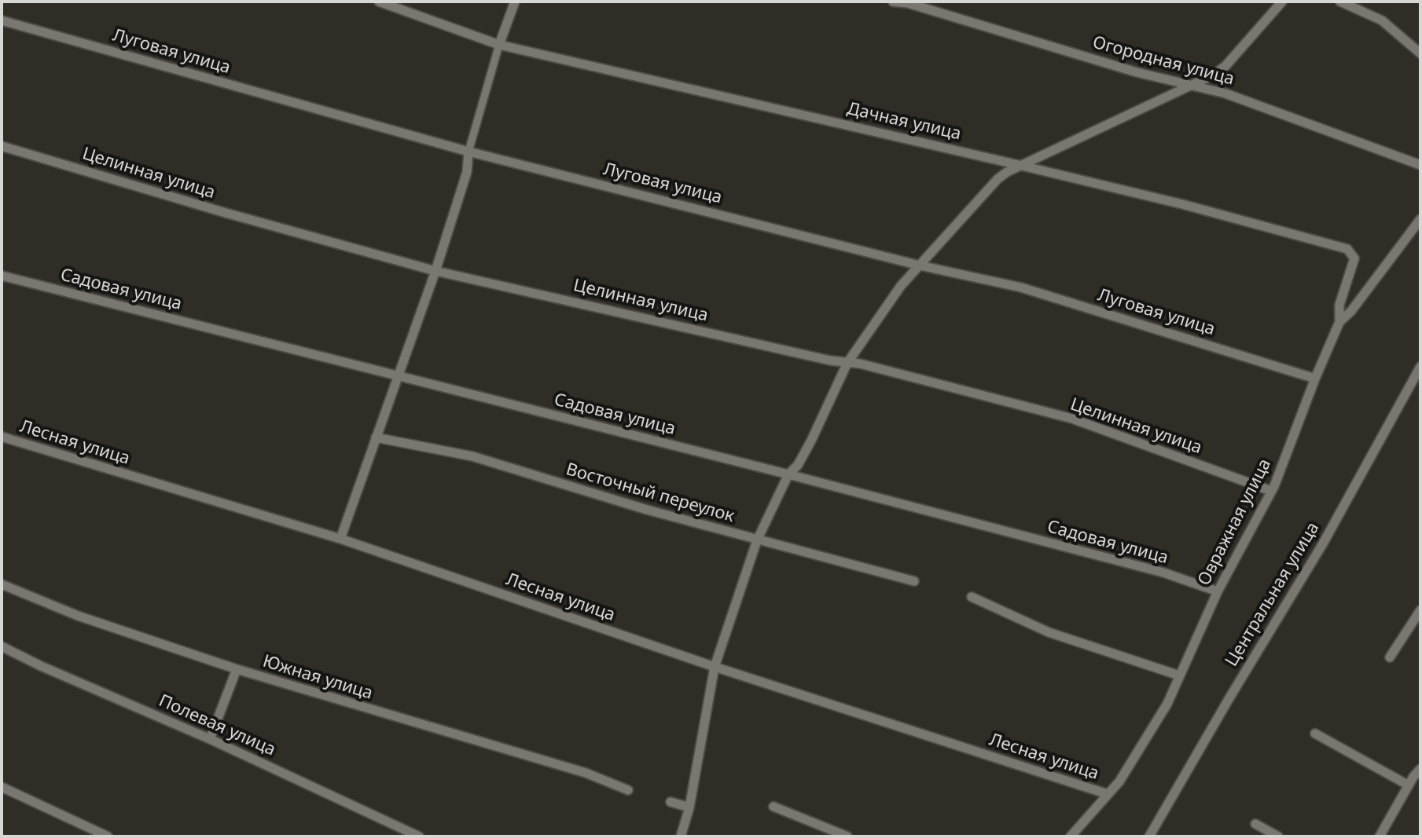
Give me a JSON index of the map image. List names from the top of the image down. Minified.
{"streets":{"street":["Луговая улица","Огородная улица","Дачная улица","Целинная улица","Садовая улица","Лесная улица","Восточный переулок","Овражная улица","Центральная улица","Южная улица","Полевая улица"]},"crossings":[["Луговая улица","Овражная улица"],["Дачная улица","Овражная улица"],["Целинная улица","Овражная улица"],["Садовая улица","Овражная улица"],["Лесная улица","Овражная улица"]]}
